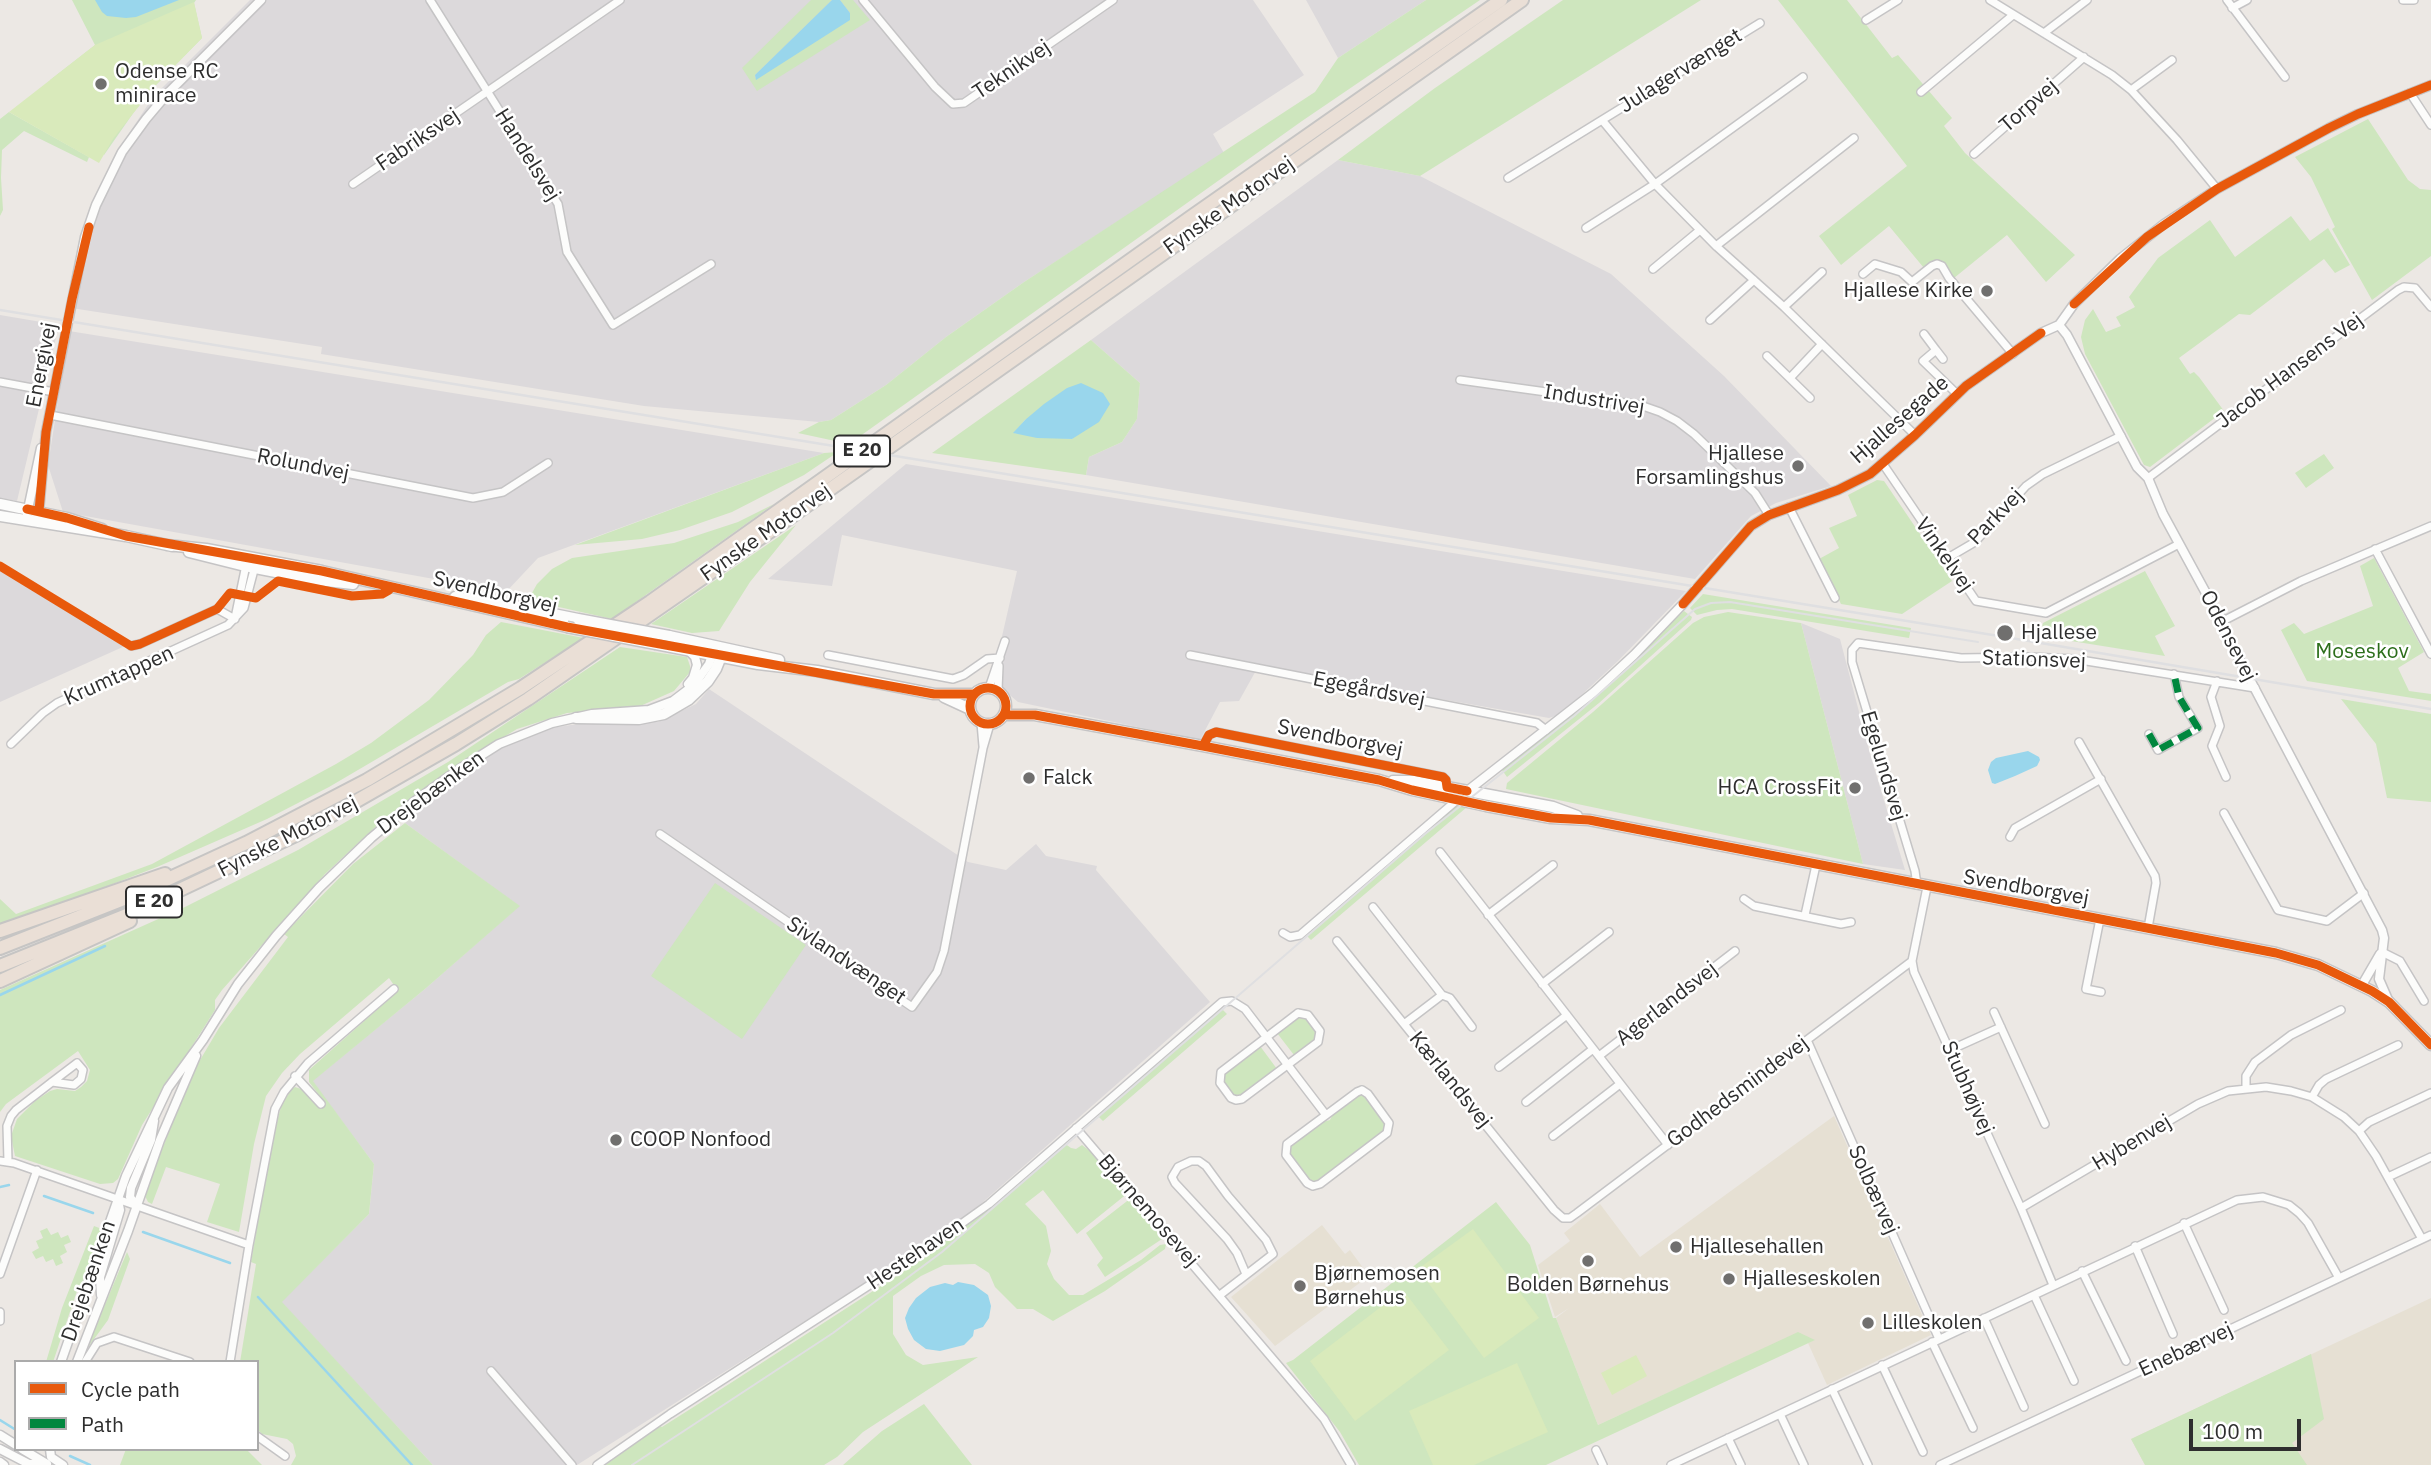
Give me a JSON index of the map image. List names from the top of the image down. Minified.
{"streets":{"highway":["Fynske Motorvej","E 20"],"main road":["Svendborgvej"],"street":["Teknikvej","Julagervænget","Torpvej","Fabriksvej","Handelsvej","Energivej","Jacob Hansens Vej","Industrivej","Hjallesegade","Rolundvej","Parkvej","Vinkelvej","Odensevej","Stationsvej","Krumtappen","Egegårdsvej","Egelundsvej","Drejebænken","Sivlandvænget","Agerlandsvej","Kærlandsvej","Stubhøjvej","Godhedsmindevej","Hybenvej","Solbærvej","Bjørnemosevej","Hestehaven","Enebærvej"]},"crossings":[["Julagervænget","Hjallesegade"],["Fabriksvej","Handelsvej"],["Energivej","Rolundvej"],["Energivej","Svendborgvej"],["Jacob Hansens Vej","Odensevej"],["Industrivej","Hjallesegade"],["Hjallesegade","Vinkelvej"],["Hjallesegade","Svendborgvej"],["Hjallesegade","Odensevej"],["Hjallesegade","Egegårdsvej"],["Parkvej","Vinkelvej"],["Parkvej","Odensevej"],["Vinkelvej","Odensevej"],["Svendborgvej","Odensevej"],["Svendborgvej","Egelundsvej"],["Svendborgvej","Drejebænken"],["Svendborgvej","Sivlandvænget"],["Odensevej","Stationsvej"],["Stationsvej","Egelundsvej"],["Kærlandsvej","Godhedsmindevej"],["Stubhøjvej","Godhedsmindevej"],["Stubhøjvej","Hybenvej"],["Godhedsmindevej","Solbærvej"],["Hybenvej","Enebærvej"],["Bjørnemosevej","Hestehaven"]],"parks":["Moseskov"],"places":["Odense RC minirace","Hjallese Kirke","Hjallese Forsamlingshus","Hjallese","Falck","HCA CrossFit","COOP Nonfood","Hjallesehallen","Bolden Børnehus","Hjalleseskolen","Bjørnemosen Børnehus","Lilleskolen"],"legend":["Cycle path","Path"],"scale_bar":"100 m"}
